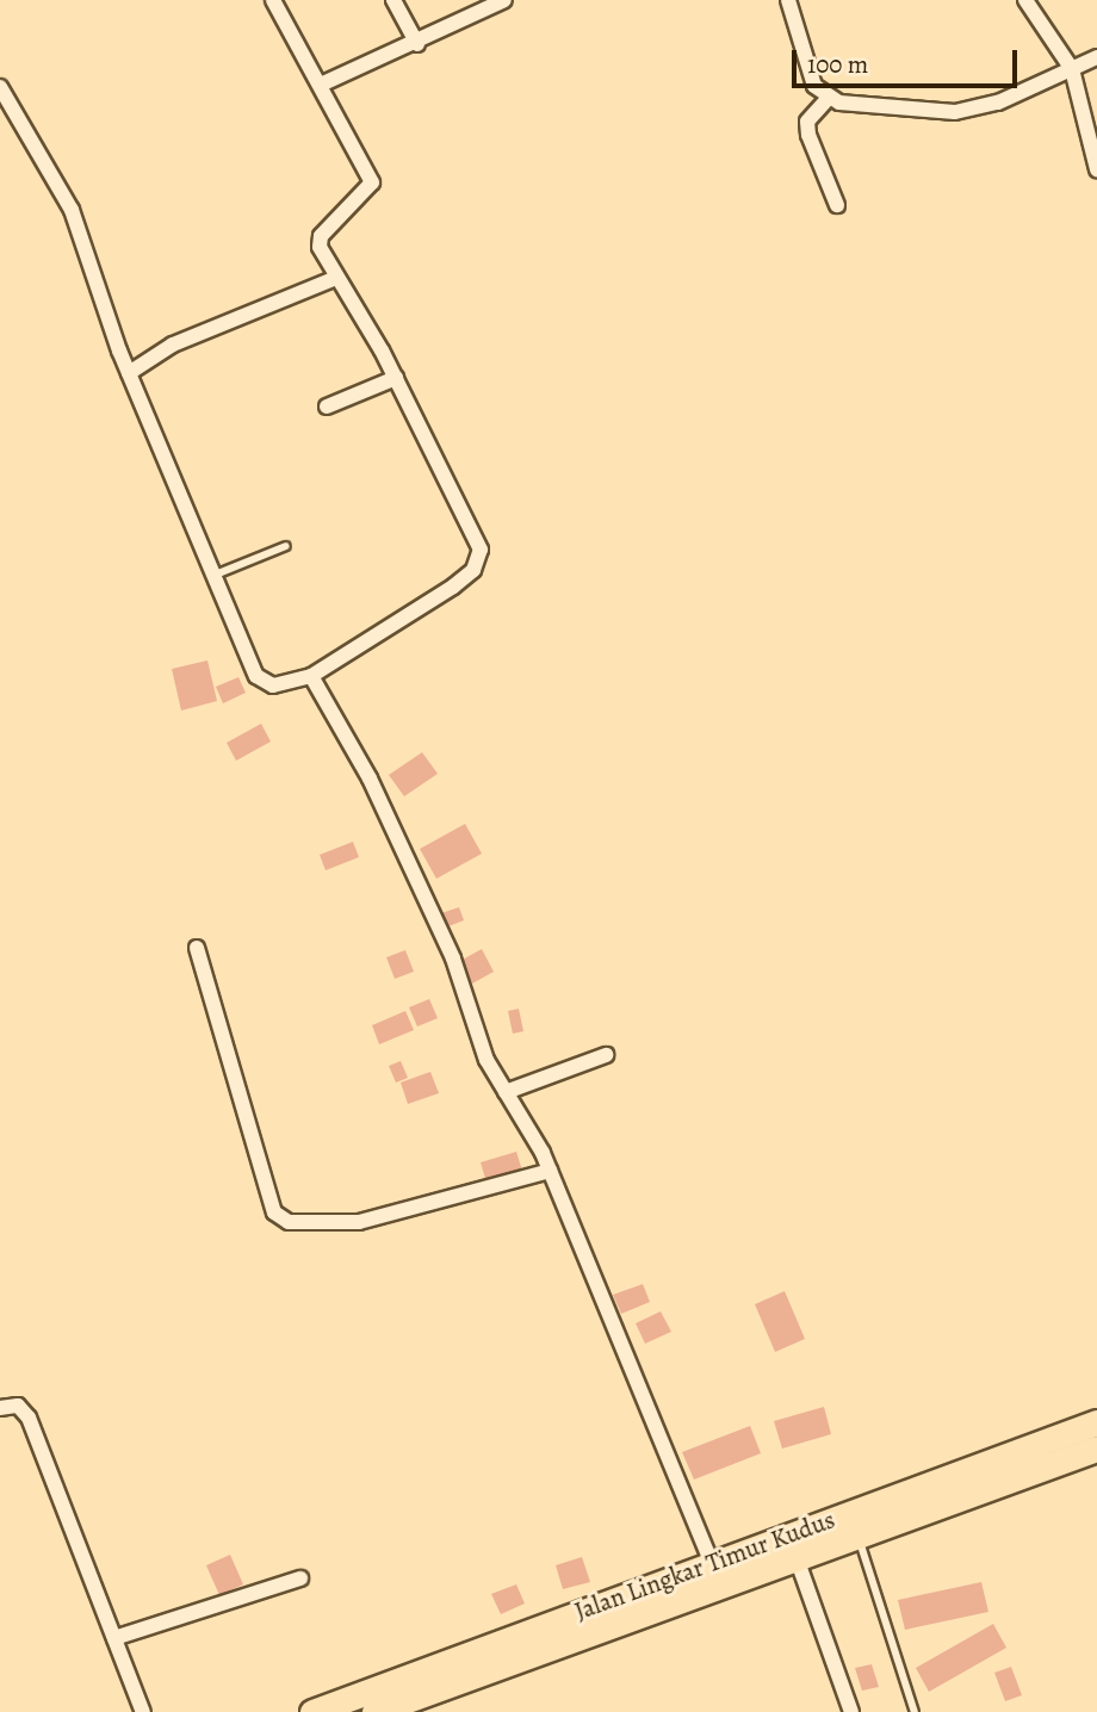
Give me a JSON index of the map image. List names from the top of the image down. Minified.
{"streets":{"highway":["Jalan Lingkar Timur Kudus"]},"scale_bar":"100 m"}
